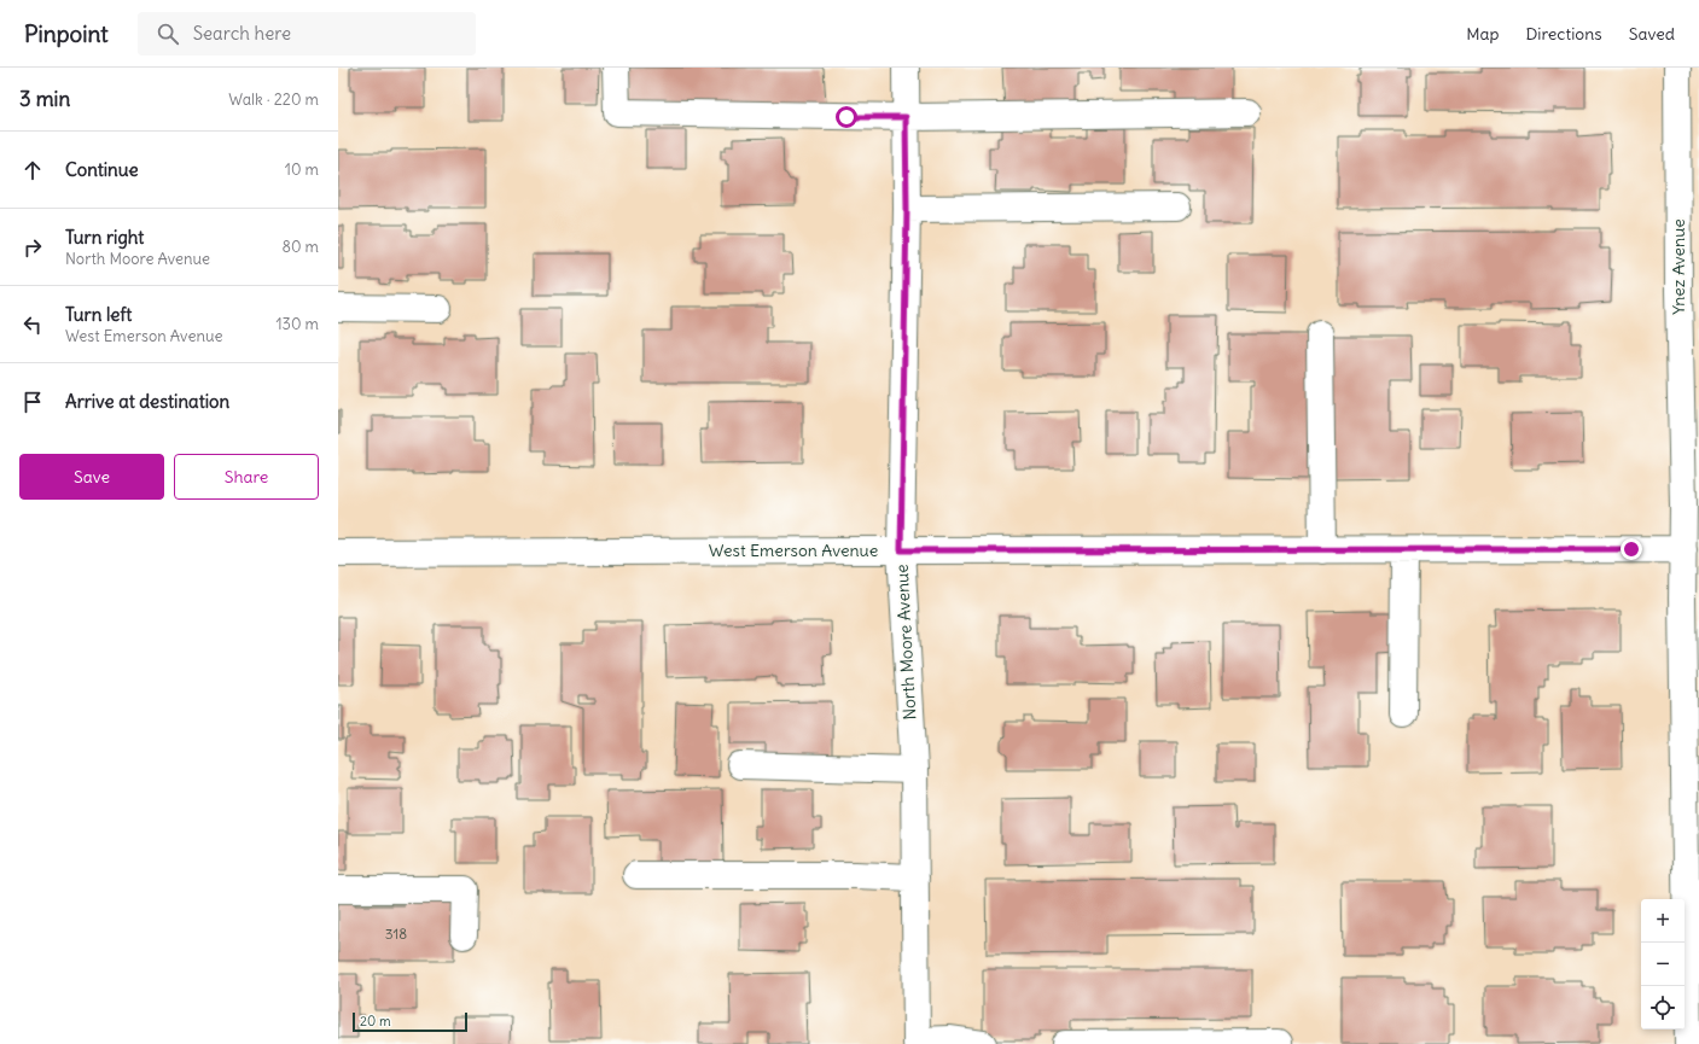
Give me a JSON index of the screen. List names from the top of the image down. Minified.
{"streets":{"street":["Ynez Avenue","West Emerson Avenue","North Moore Avenue"]},"crossings":[["Ynez Avenue","West Emerson Avenue"],["West Emerson Avenue","North Moore Avenue"]],"house_numbers":["318"],"scale_bar":"20 m","page":{"header":"Pinpoint","search":"Search here","nav":["Map","Directions","Saved"],"heading":["3 min","Walk · 220 m"],"list":[["Continue","10 m"],["Turn right","North Moore Avenue","80 m"],["Turn left","West Emerson Avenue","130 m"],"Arrive at destination"],"buttons":["Save","Share"],"map_buttons":["+","−"],"scale":"20 m"}}
